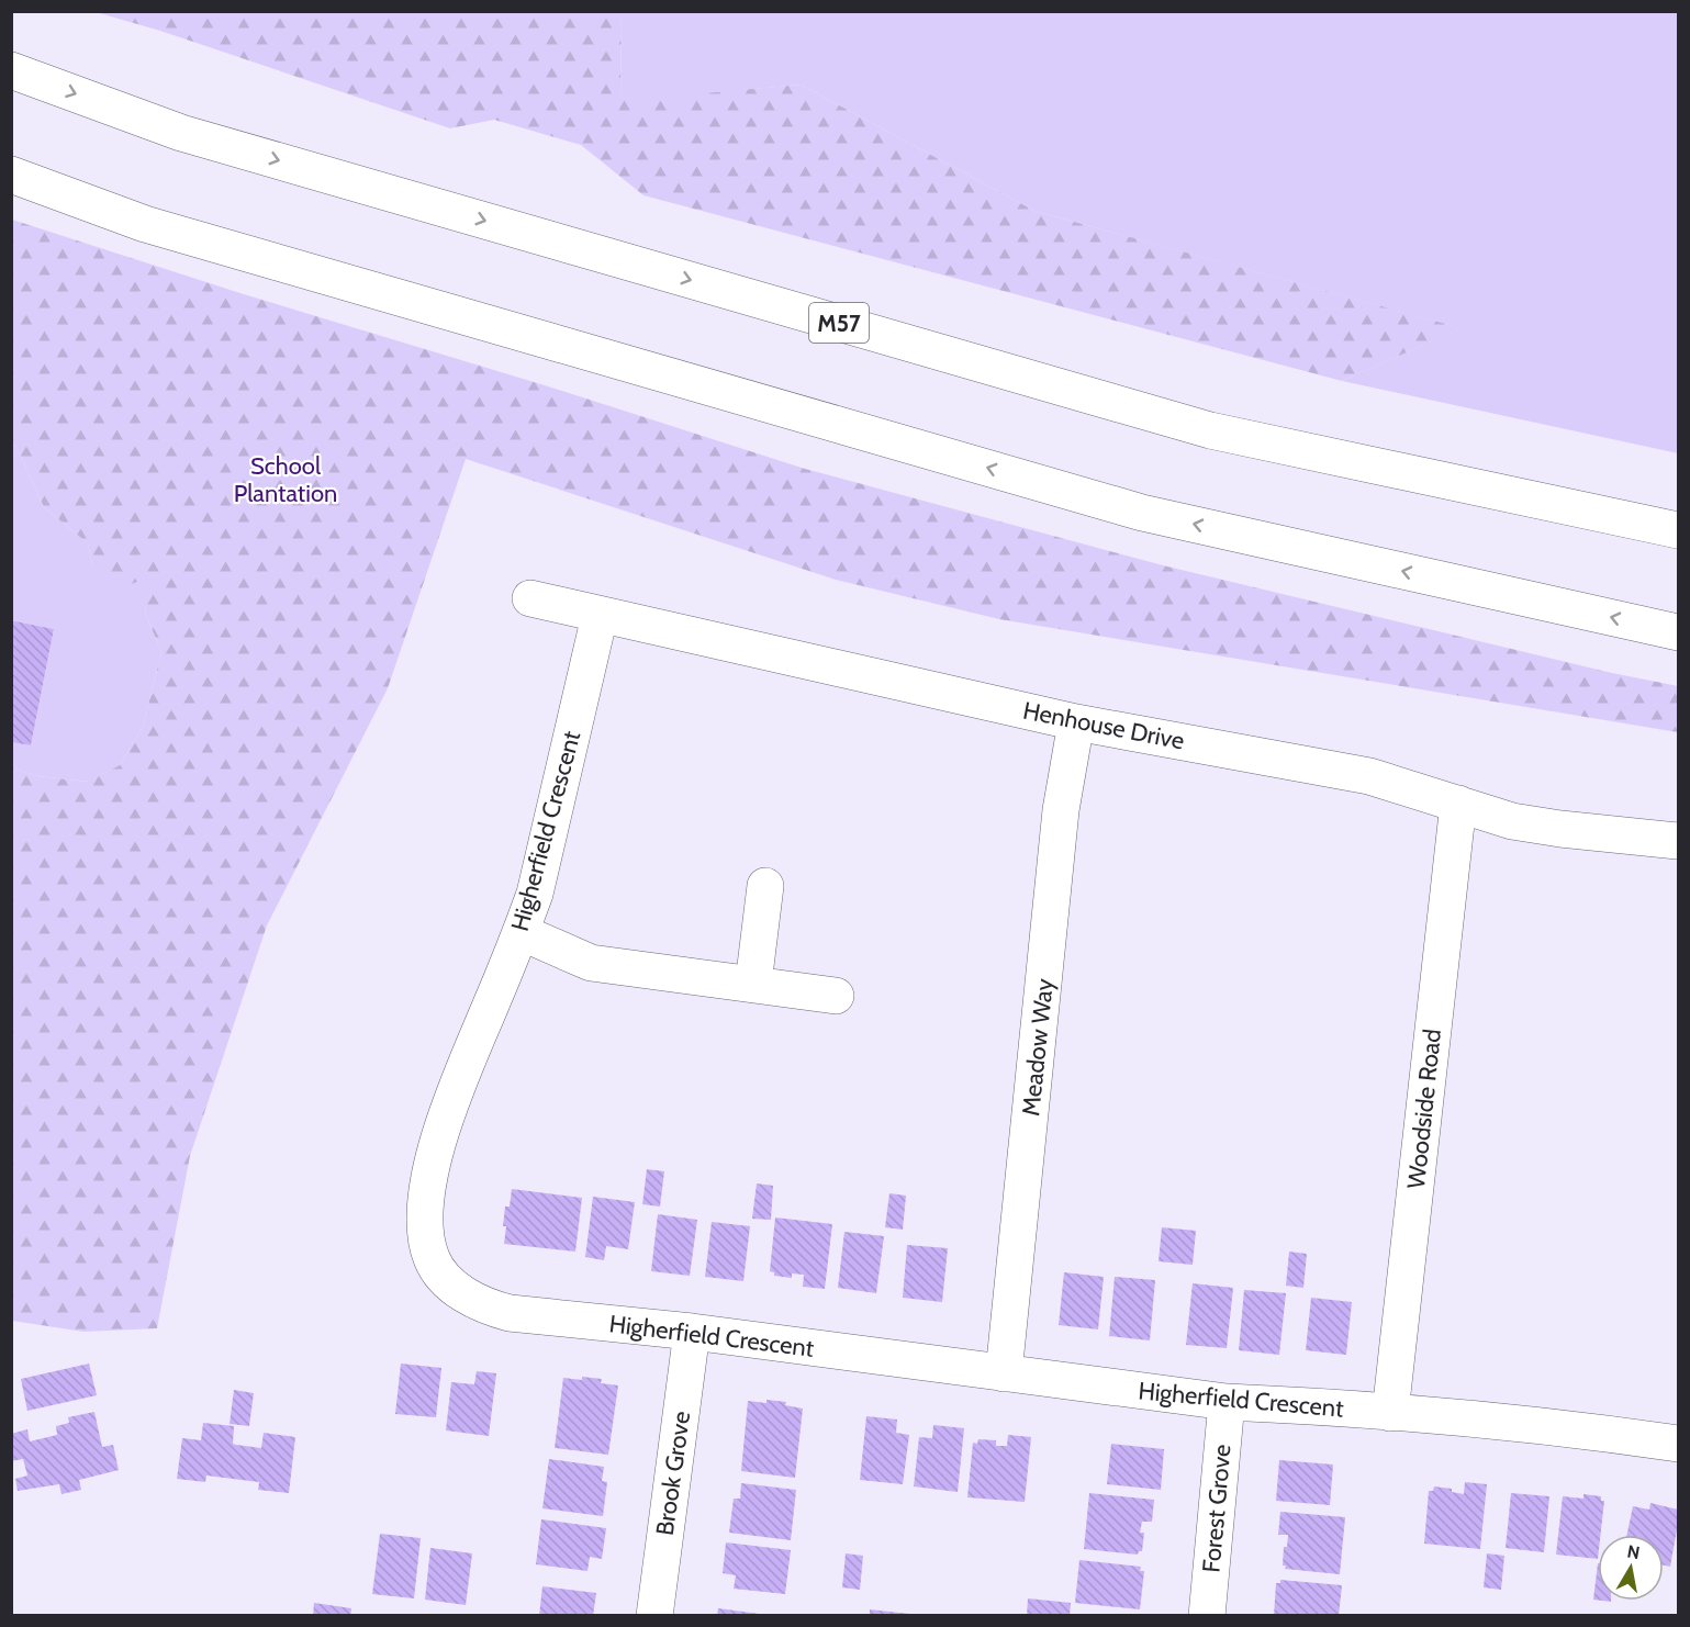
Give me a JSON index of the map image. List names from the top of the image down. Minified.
{"streets":{"main road":["M57","Henhouse Drive","Higherfield Crescent","Meadow Way","Woodside Road","Brook Grove","Forest Grove"]},"crossings":[["Henhouse Drive","Higherfield Crescent"],["Henhouse Drive","Meadow Way"],["Henhouse Drive","Woodside Road"],["Higherfield Crescent","Meadow Way"],["Higherfield Crescent","Woodside Road"],["Higherfield Crescent","Brook Grove"],["Higherfield Crescent","Forest Grove"]],"parks":["School Plantation"],"north":"top"}
